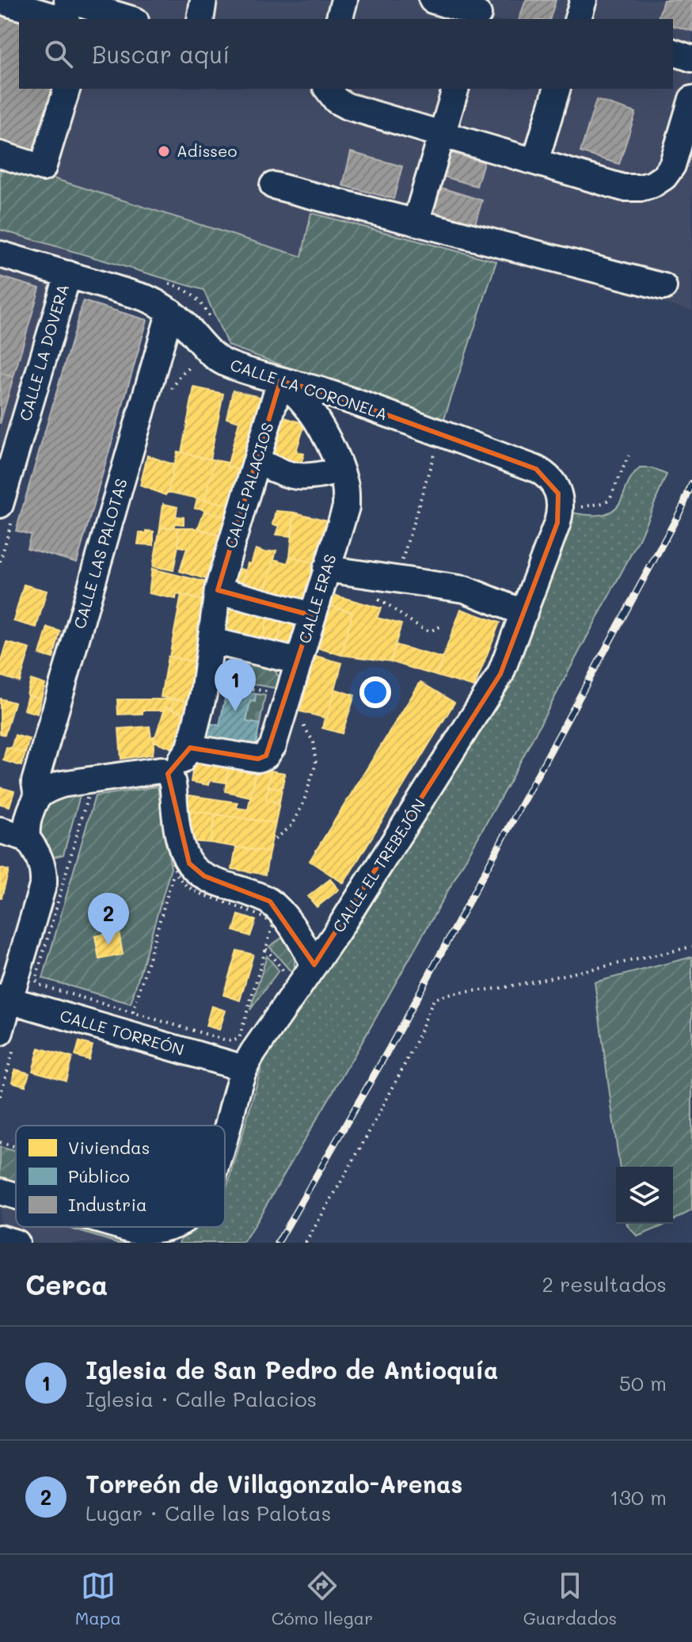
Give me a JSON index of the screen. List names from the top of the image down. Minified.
{"streets":{"street":["CALLE LA DOVERA","CALLE LA CORONELA","CALLE PALACIOS","CALLE LAS PALOTAS","CALLE ERAS","CALLE EL TREBEJÓN","CALLE TORREÓN"]},"crossings":[["CALLE LA DOVERA","CALLE LA CORONELA"],["CALLE LA CORONELA","CALLE PALACIOS"],["CALLE LA CORONELA","CALLE LAS PALOTAS"],["CALLE LA CORONELA","CALLE ERAS"],["CALLE LA CORONELA","CALLE EL TREBEJÓN"],["CALLE PALACIOS","CALLE ERAS"],["CALLE EL TREBEJÓN","CALLE TORREÓN"]],"places":["Adisseo"],"legend":["Viviendas","Público","Industria"],"page":{"search":"Buscar aquí","pins":["1","2"],"heading":["Cerca","2 resultados"],"list":[{"mark":"1","name":"Iglesia de San Pedro de Antioquía","note":"Iglesia · Calle Palacios","value":"50 m"},{"mark":"2","name":"Torreón de Villagonzalo-Arenas","note":"Lugar · Calle las Palotas","value":"130 m"}],"nav":["Mapa","Cómo llegar","Guardados"]}}
